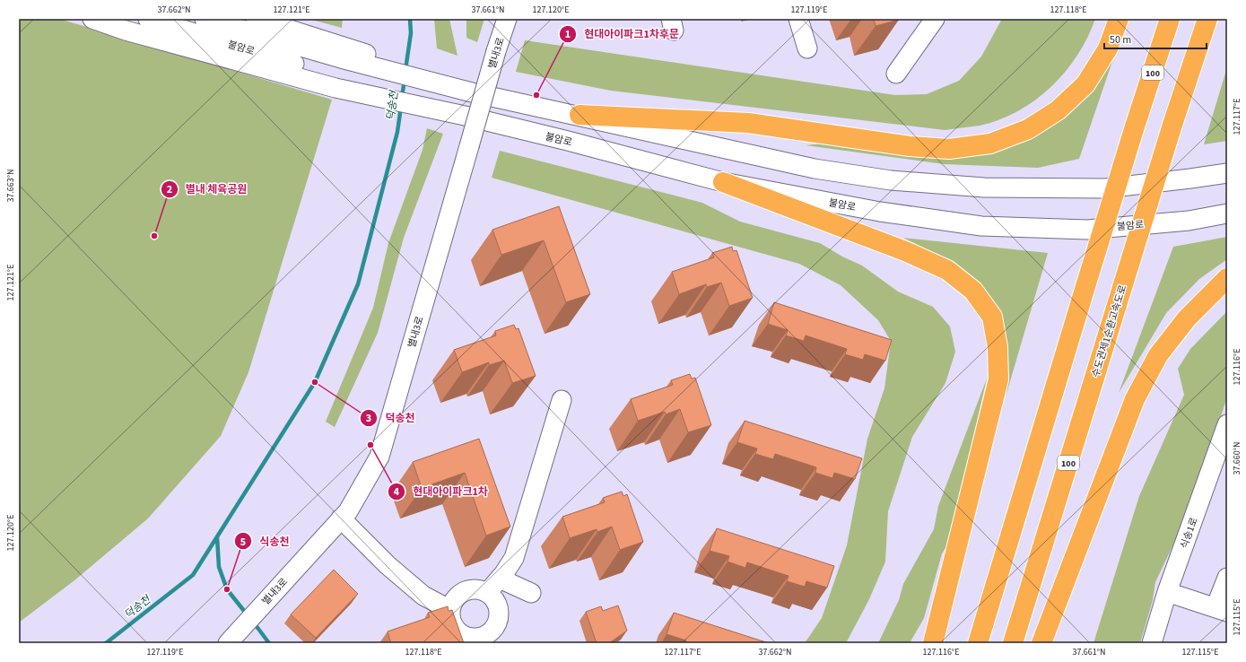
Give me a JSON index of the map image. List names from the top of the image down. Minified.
{"streets":{"highway":["100","수도권제1순환고속도로"],"street":["불암로","별내3로","식송1로"]},"water":["덕송천"],"places":["현대아이파크1차후문","별내 체육공원","덕송천","현대아이파크1차","식송천"],"scale_bar":"50 m","coordinates":["37.662°N","127.121°E","37.661°N","127.120°E","127.119°E","127.118°E","127.117°E","37.663°N","127.116°E","37.660°N","127.115°E"]}
